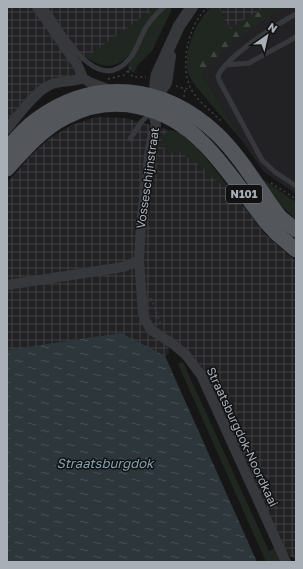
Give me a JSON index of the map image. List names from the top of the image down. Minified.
{"streets":{"main road":["N101"],"street":["Vosseschijnstraat","Straatsburgdok-Noordkaai"]},"crossings":[["Vosseschijnstraat","N101"],["Vosseschijnstraat","Straatsburgdok-Noordkaai"]],"water":["Straatsburgdok"],"north":"top right"}
